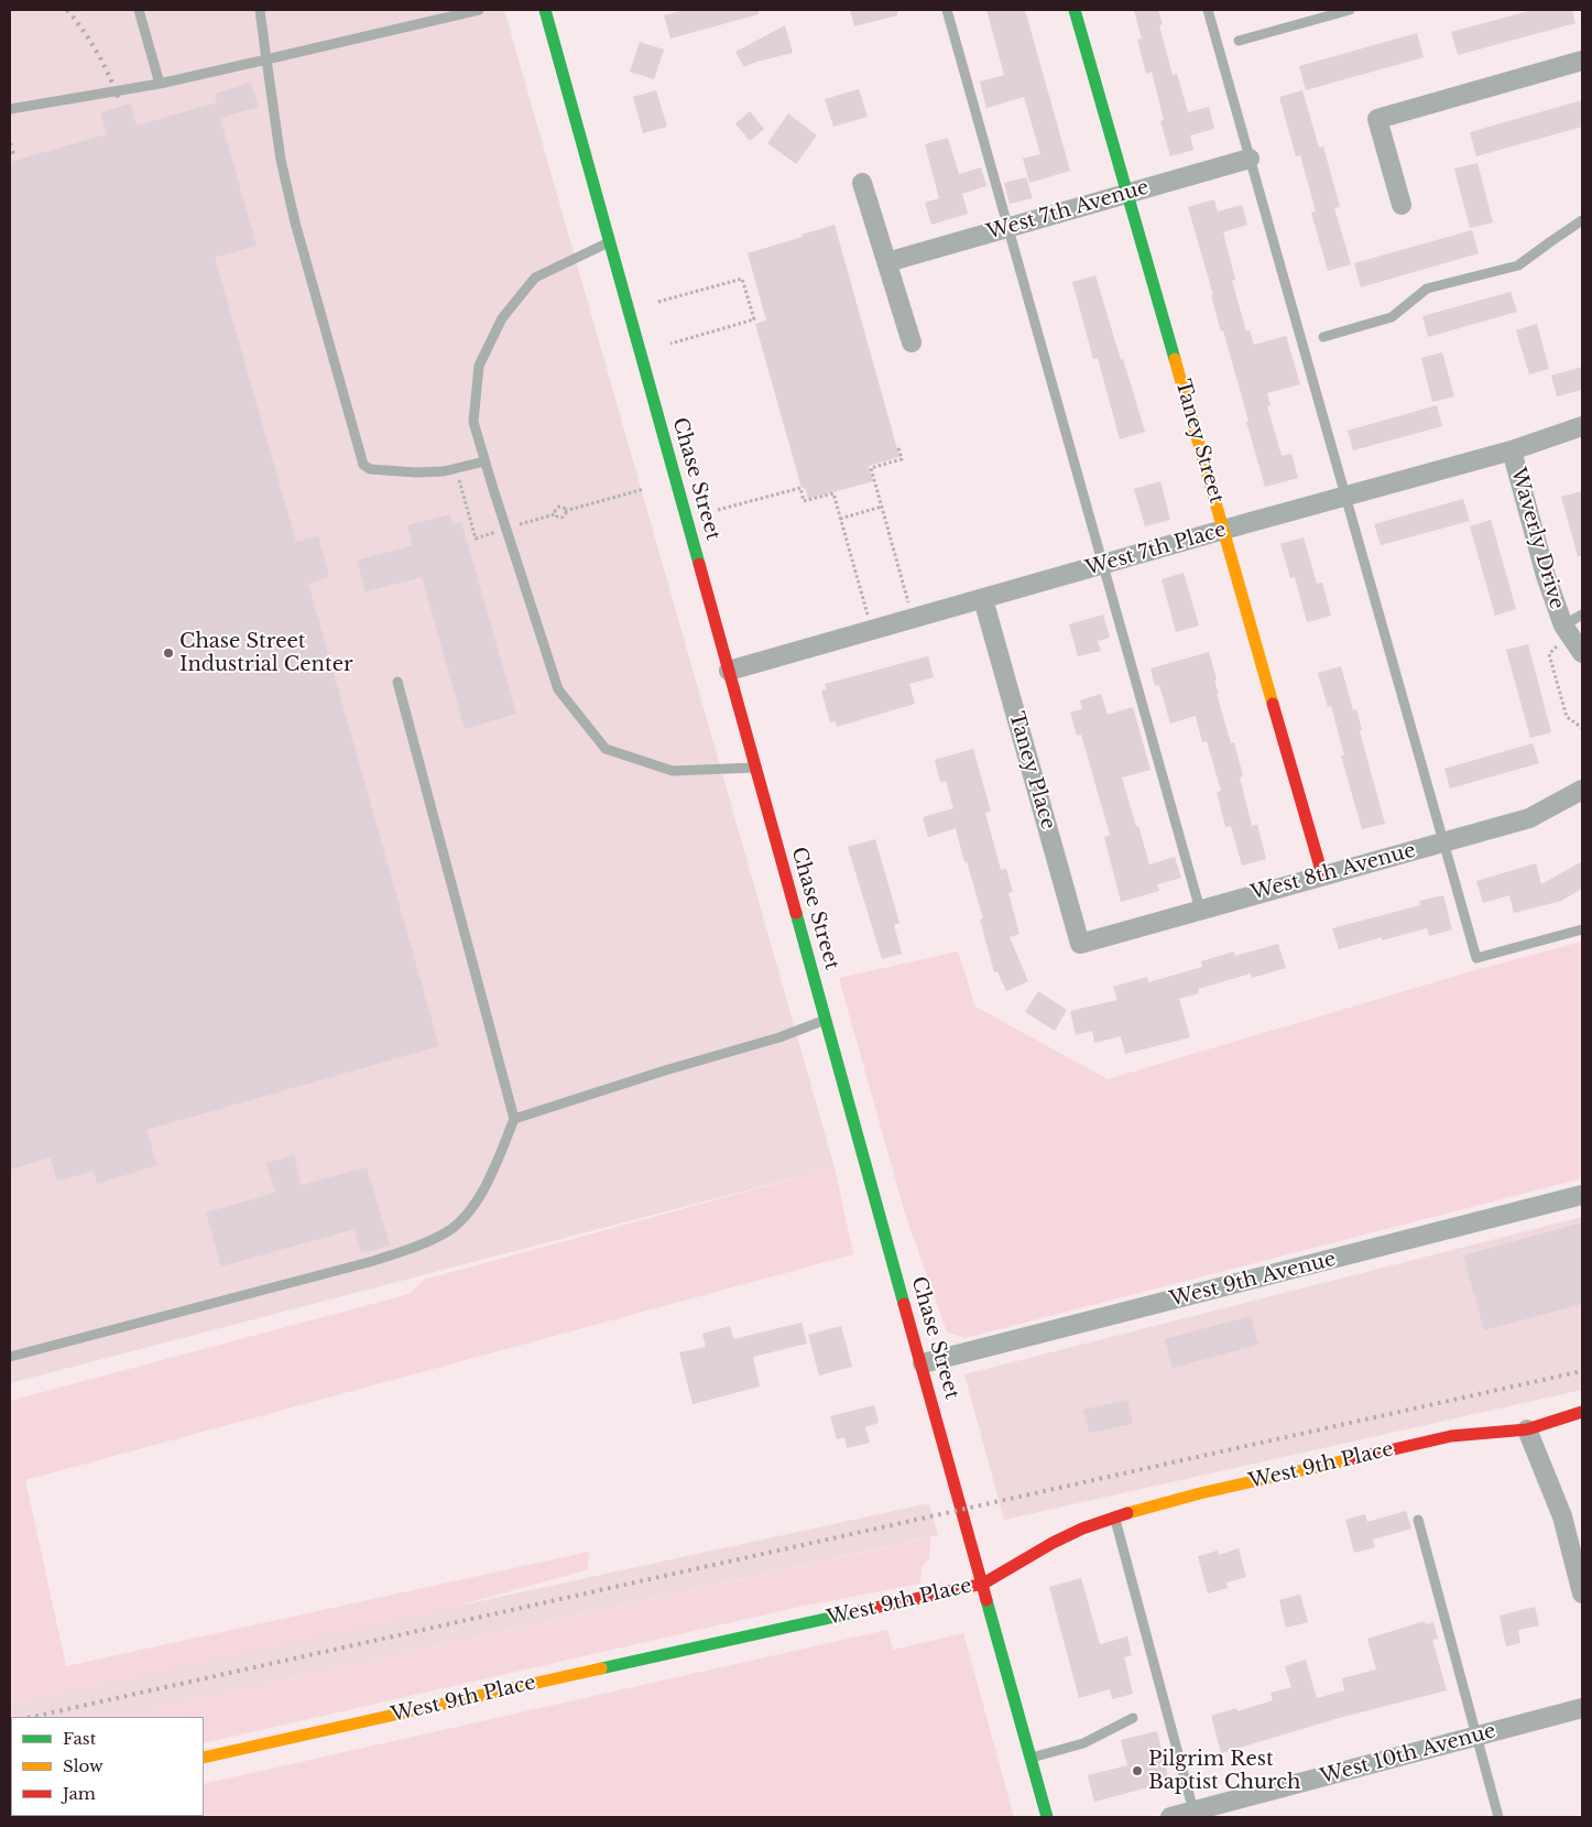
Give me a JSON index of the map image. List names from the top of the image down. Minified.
{"streets":{"street":["West 7th Avenue","Taney Street","Chase Street","Waverly Drive","West 7th Place","Taney Place","West 8th Avenue","West 9th Avenue","West 9th Place","West 10th Avenue"]},"crossings":[["West 7th Avenue","Taney Street"],["Taney Street","West 7th Place"],["Taney Street","West 8th Avenue"],["Chase Street","West 7th Place"],["Chase Street","West 9th Avenue"],["Chase Street","West 9th Place"],["Waverly Drive","West 7th Place"],["West 7th Place","Taney Place"],["Taney Place","West 8th Avenue"]],"places":["Chase Street Industrial Center","Pilgrim Rest Baptist Church"],"legend":["Fast","Slow","Jam"]}
